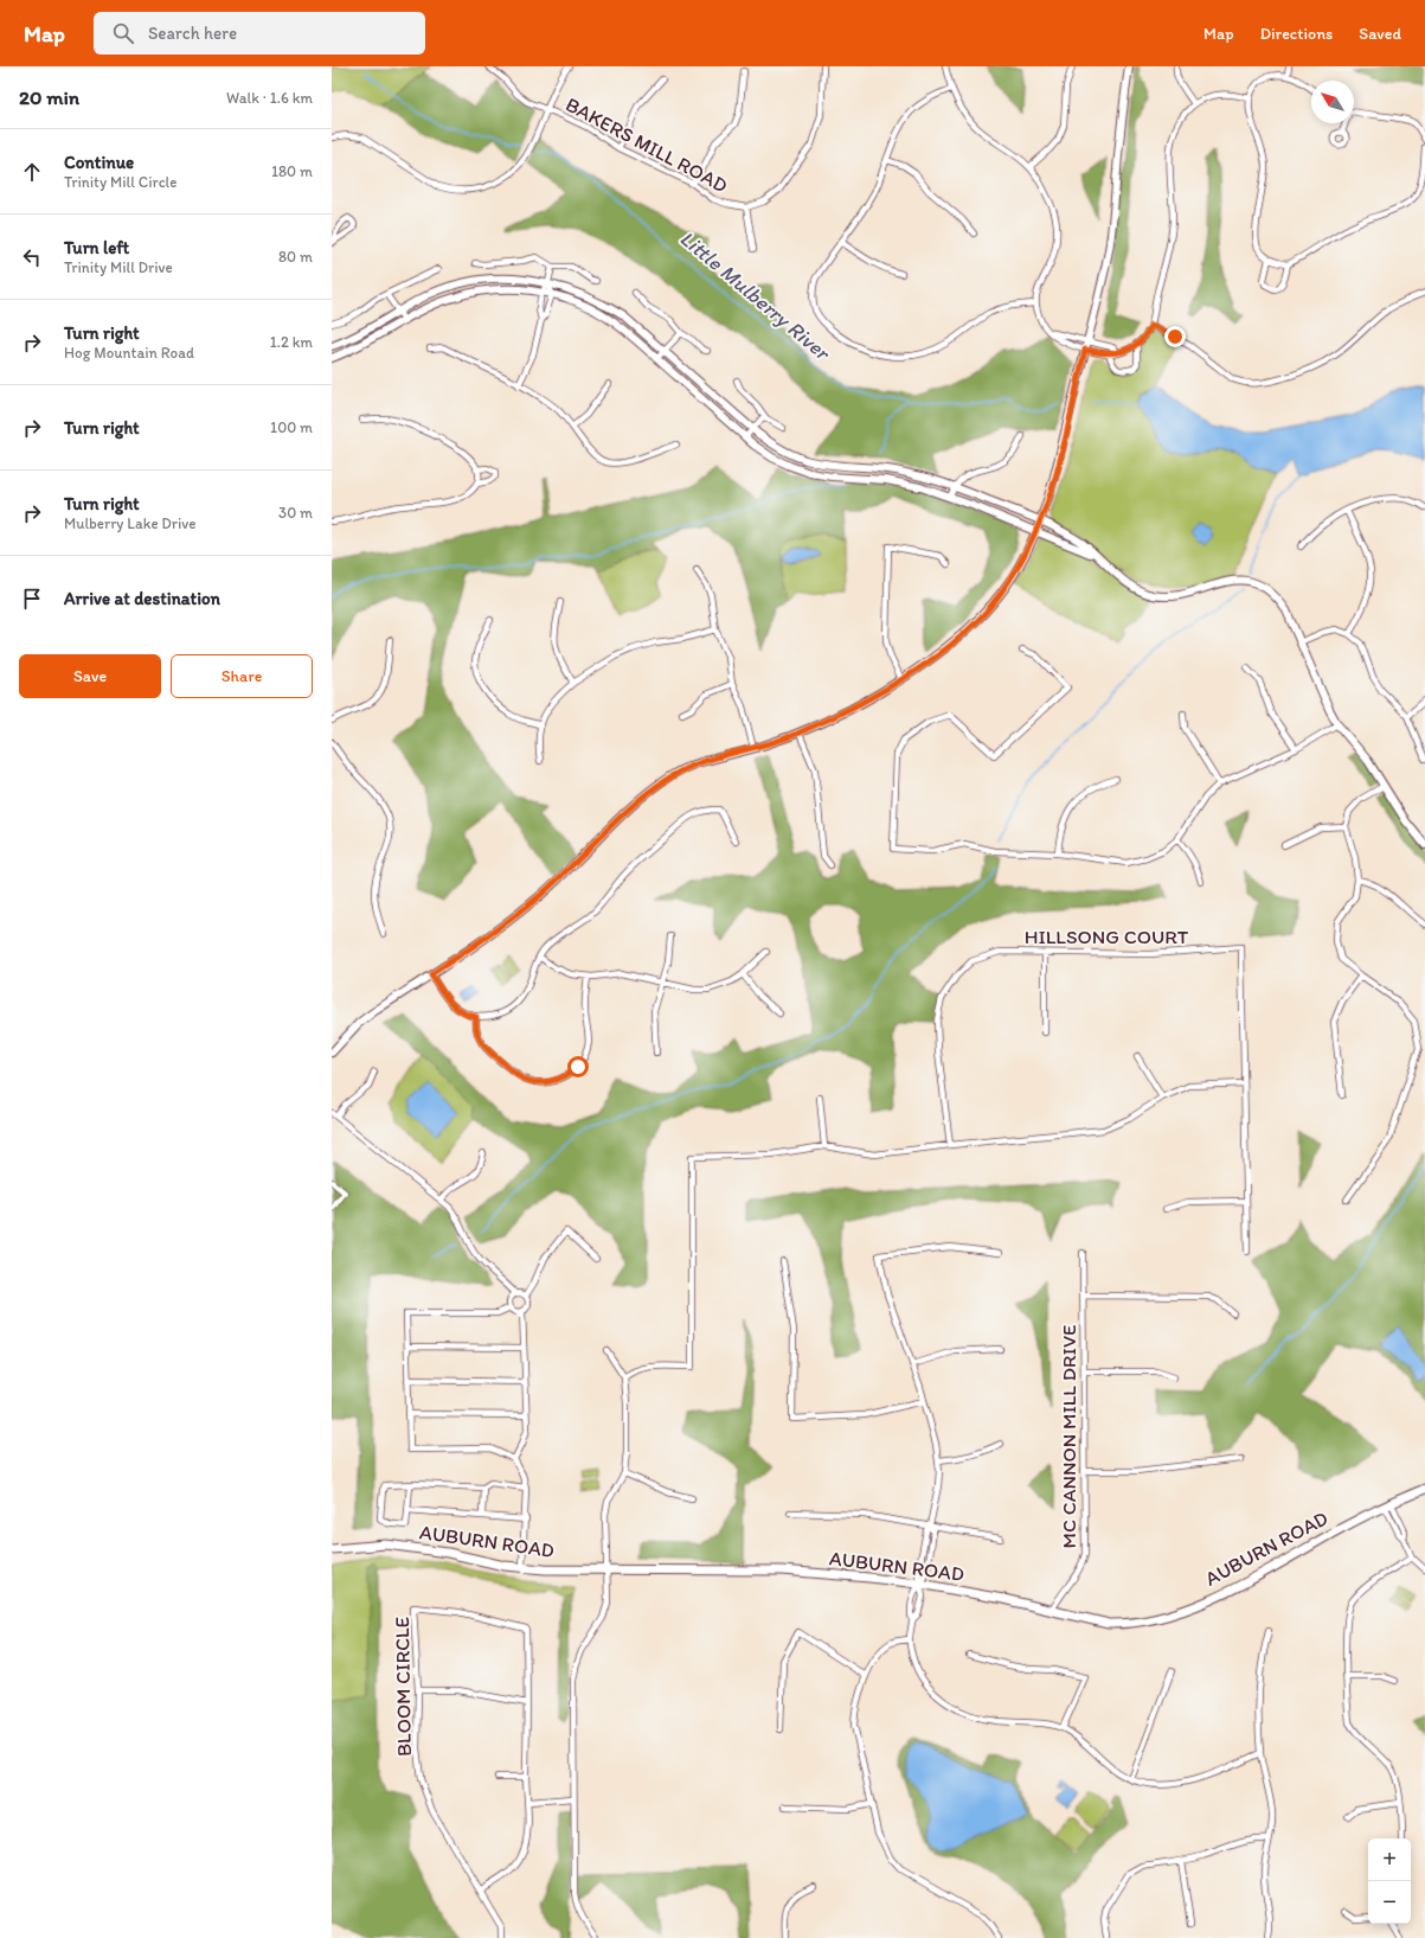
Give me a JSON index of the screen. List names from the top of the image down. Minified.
{"streets":{"main road":["AUBURN ROAD"],"street":["BAKERS MILL ROAD","HILLSONG COURT","MC CANNON MILL DRIVE","BLOOM CIRCLE"]},"crossings":[["MC CANNON MILL DRIVE","AUBURN ROAD"]],"water":["Little Mulberry River"],"north":"top left","page":{"header":"Map","search":"Search here","nav":["Map","Directions","Saved"],"heading":["20 min","Walk · 1.6 km"],"list":[["Continue","Trinity Mill Circle","180 m"],["Turn left","Trinity Mill Drive","80 m"],["Turn right","Hog Mountain Road","1.2 km"],["Turn right","100 m"],["Turn right","Mulberry Lake Drive","30 m"],"Arrive at destination"],"buttons":["Save","Share"],"map_buttons":["+","−"]}}
